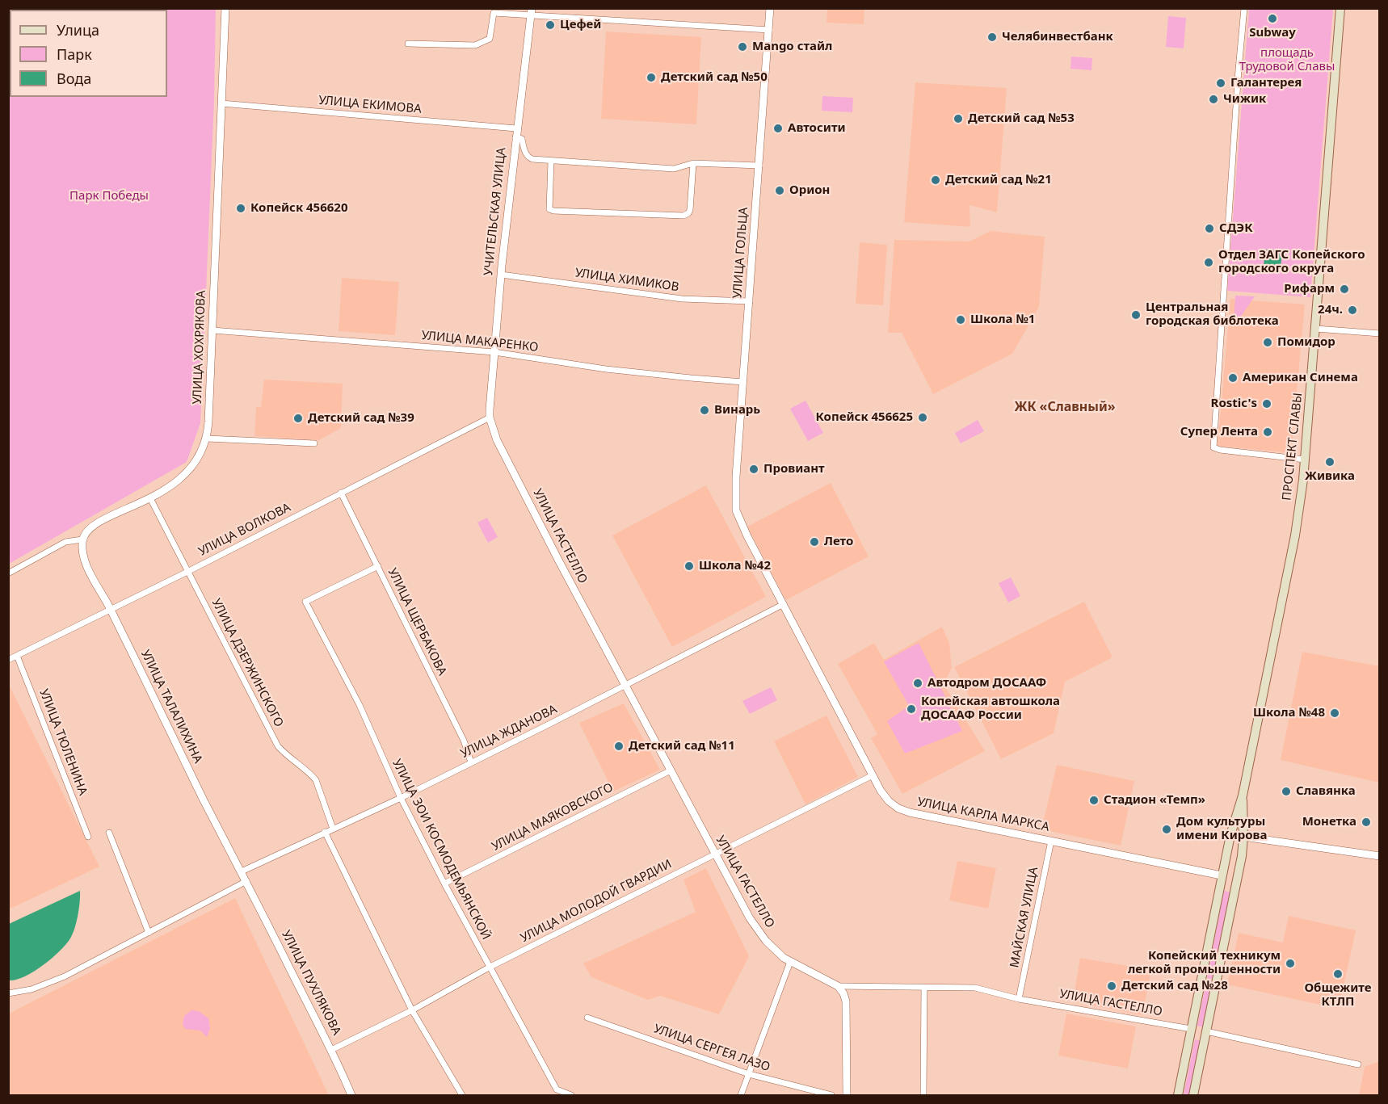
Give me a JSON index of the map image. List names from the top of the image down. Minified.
{"streets":{"main road":["ПРОСПЕКТ СЛАВЫ","УЛИЦА ГАСТЕЛЛО","УЛИЦА КАРЛА МАРКСА"],"street":["УЛИЦА ЕКИМОВА","УЧИТЕЛЬСКАЯ УЛИЦА","УЛИЦА ГОЛЬЦА","УЛИЦА ХИМИКОВ","УЛИЦА МАКАРЕНКО","УЛИЦА ХОХРЯКОВА","УЛИЦА ВОЛКОВА","УЛИЦА ЩЕРБАКОВА","УЛИЦА ДЗЕРЖИНСКОГО","УЛИЦА ТАЛАЛИХИНА","УЛИЦА ЖДАНОВА","УЛИЦА ТЮЛЕНИНА","УЛИЦА МАЯКОВСКОГО","УЛИЦА ЗОИ КОСМОДЕМЬЯНСКОЙ","УЛИЦА МОЛОДОЙ ГВАРДИИ","МАЙСКАЯ УЛИЦА","УЛИЦА ПУХЛЯКОВА","УЛИЦА СЕРГЕЯ ЛАЗО"]},"crossings":[["УЛИЦА ЕКИМОВА","УЧИТЕЛЬСКАЯ УЛИЦА"],["УЛИЦА ЕКИМОВА","УЛИЦА ХОХРЯКОВА"],["УЧИТЕЛЬСКАЯ УЛИЦА","УЛИЦА ХИМИКОВ"],["УЧИТЕЛЬСКАЯ УЛИЦА","УЛИЦА МАКАРЕНКО"],["УЧИТЕЛЬСКАЯ УЛИЦА","УЛИЦА ВОЛКОВА"],["УЧИТЕЛЬСКАЯ УЛИЦА","УЛИЦА ГАСТЕЛЛО"],["УЛИЦА ГОЛЬЦА","УЛИЦА ХИМИКОВ"],["УЛИЦА ГОЛЬЦА","УЛИЦА МАКАРЕНКО"],["УЛИЦА ГОЛЬЦА","УЛИЦА КАРЛА МАРКСА"],["УЛИЦА МАКАРЕНКО","УЛИЦА ХОХРЯКОВА"],["УЛИЦА ХОХРЯКОВА","УЛИЦА ДЗЕРЖИНСКОГО"],["УЛИЦА ХОХРЯКОВА","УЛИЦА ТАЛАЛИХИНА"],["ПРОСПЕКТ СЛАВЫ","УЛИЦА ГАСТЕЛЛО"],["ПРОСПЕКТ СЛАВЫ","УЛИЦА КАРЛА МАРКСА"],["УЛИЦА ВОЛКОВА","УЛИЦА ГАСТЕЛЛО"],["УЛИЦА ВОЛКОВА","УЛИЦА ЩЕРБАКОВА"],["УЛИЦА ВОЛКОВА","УЛИЦА ДЗЕРЖИНСКОГО"],["УЛИЦА ВОЛКОВА","УЛИЦА ТАЛАЛИХИНА"],["УЛИЦА ВОЛКОВА","УЛИЦА ТЮЛЕНИНА"],["УЛИЦА ГАСТЕЛЛО","УЛИЦА ЖДАНОВА"],["УЛИЦА ГАСТЕЛЛО","УЛИЦА МАЯКОВСКОГО"],["УЛИЦА ГАСТЕЛЛО","УЛИЦА МОЛОДОЙ ГВАРДИИ"],["УЛИЦА ГАСТЕЛЛО","МАЙСКАЯ УЛИЦА"],["УЛИЦА ЩЕРБАКОВА","УЛИЦА ЖДАНОВА"],["УЛИЦА ЩЕРБАКОВА","УЛИЦА ЗОИ КОСМОДЕМЬЯНСКОЙ"],["УЛИЦА ДЗЕРЖИНСКОГО","УЛИЦА ЖДАНОВА"],["УЛИЦА ТАЛАЛИХИНА","УЛИЦА ЖДАНОВА"],["УЛИЦА ТАЛАЛИХИНА","УЛИЦА ПУХЛЯКОВА"],["УЛИЦА ЖДАНОВА","УЛИЦА КАРЛА МАРКСА"],["УЛИЦА ЖДАНОВА","УЛИЦА ЗОИ КОСМОДЕМЬЯНСКОЙ"],["УЛИЦА КАРЛА МАРКСА","УЛИЦА МОЛОДОЙ ГВАРДИИ"],["УЛИЦА КАРЛА МАРКСА","МАЙСКАЯ УЛИЦА"],["УЛИЦА МАЯКОВСКОГО","УЛИЦА ЗОИ КОСМОДЕМЬЯНСКОЙ"],["УЛИЦА ЗОИ КОСМОДЕМЬЯНСКОЙ","УЛИЦА МОЛОДОЙ ГВАРДИИ"],["УЛИЦА МОЛОДОЙ ГВАРДИИ","УЛИЦА ПУХЛЯКОВА"]],"districts":["ЖК «Славный»"],"parks":["площадь Трудовой Славы","Парк Победы"],"places":["Subway","Цефей","Челябинвестбанк","Mango стайл","Детский сад №50","Галантерея","Чижик","Детский сад №53","Автосити","Детский сад №21","Орион","Копейск 456620","СДЭК","Отдел ЗАГС Копейского городского округа","Рифарм","24ч.","Центральная городская библотека","Школа №1","Помидор","Американ Синема","Rostiс's","Винарь","Копейск 456625","Детский сад №39","Супер Лента","Живика","Провиант","Лето","Школа №42","Автодром ДОСААФ","Копейская автошкола ДОСААФ России","Школа №48","Детский сад №11","Славянка","Стадион «Темп»","Монетка","Дом культуры имени Кирова","Копейский техникум легкой промышенности","Общежите КТЛП","Детский сад №28"],"legend":["Улица","Парк","Вода"]}
